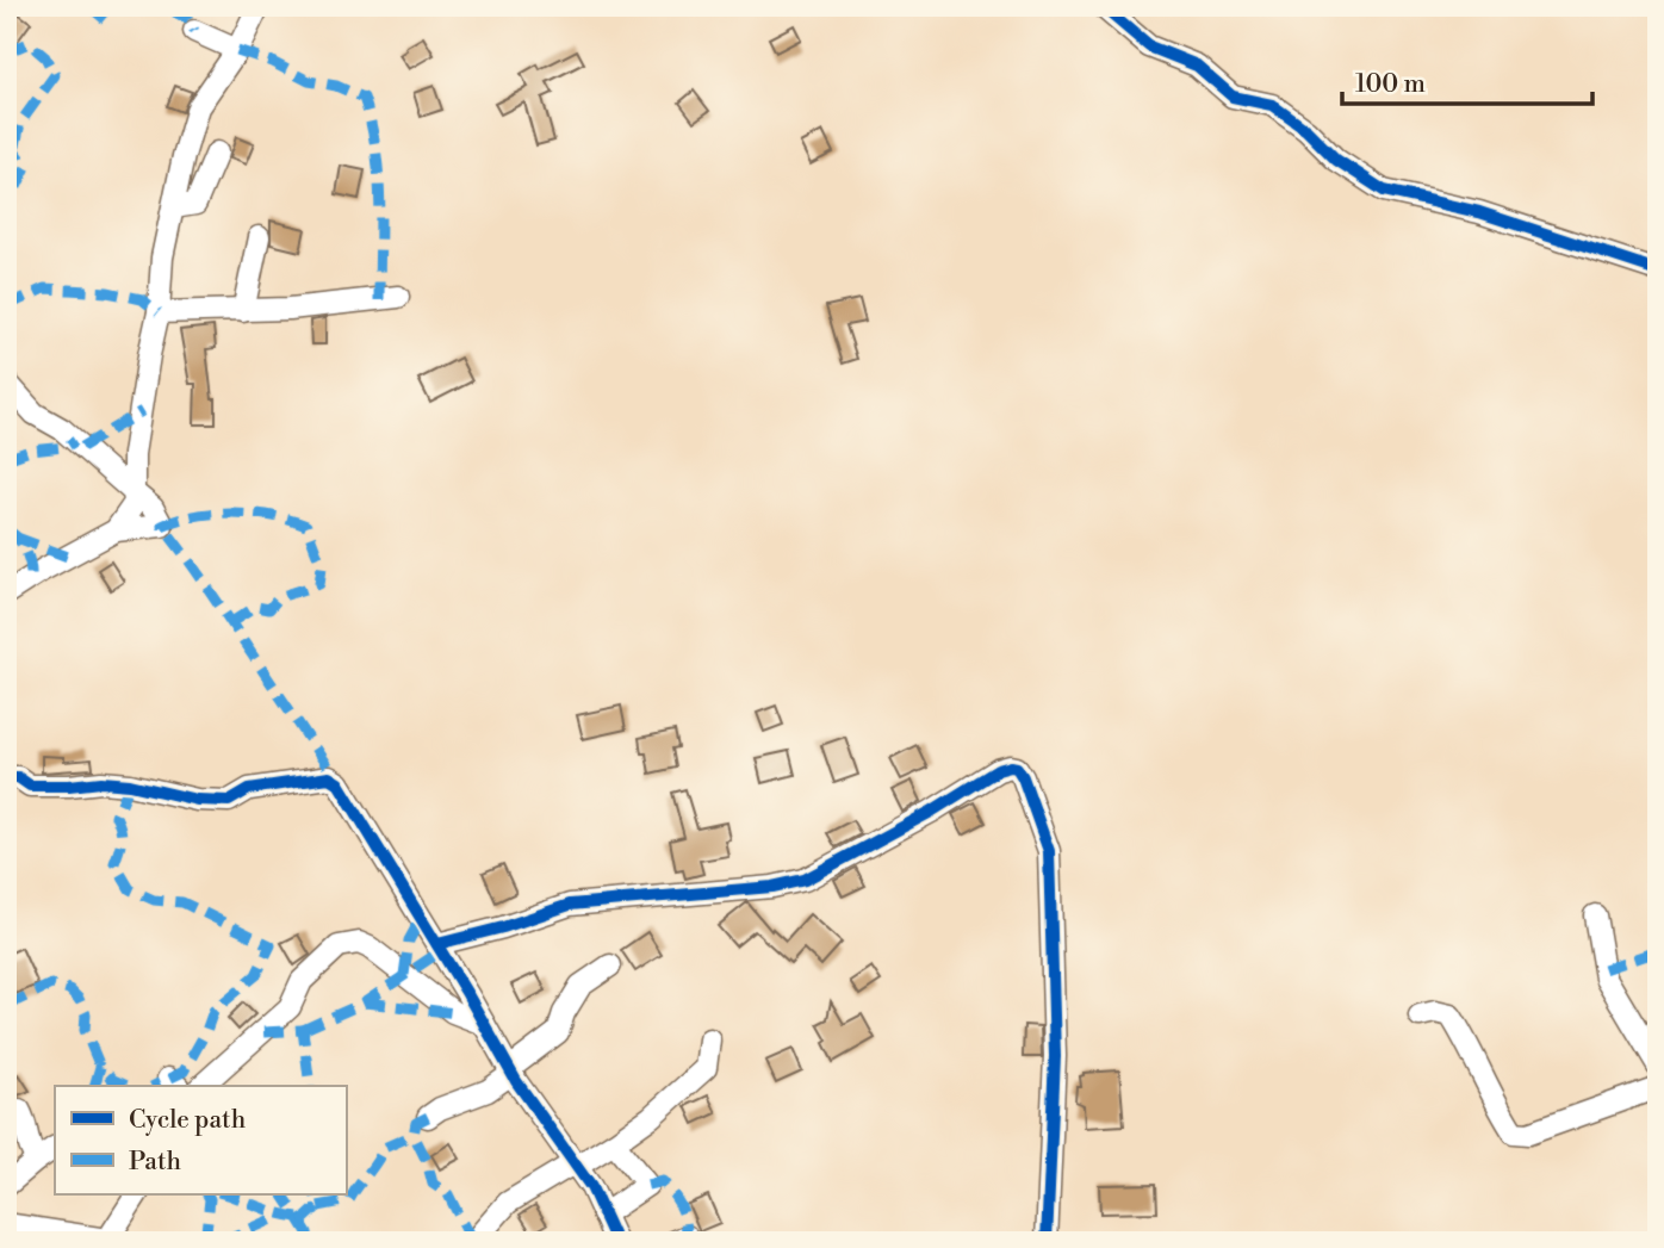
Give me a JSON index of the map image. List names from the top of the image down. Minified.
{"legend":["Cycle path","Path"],"scale_bar":"100 m"}
